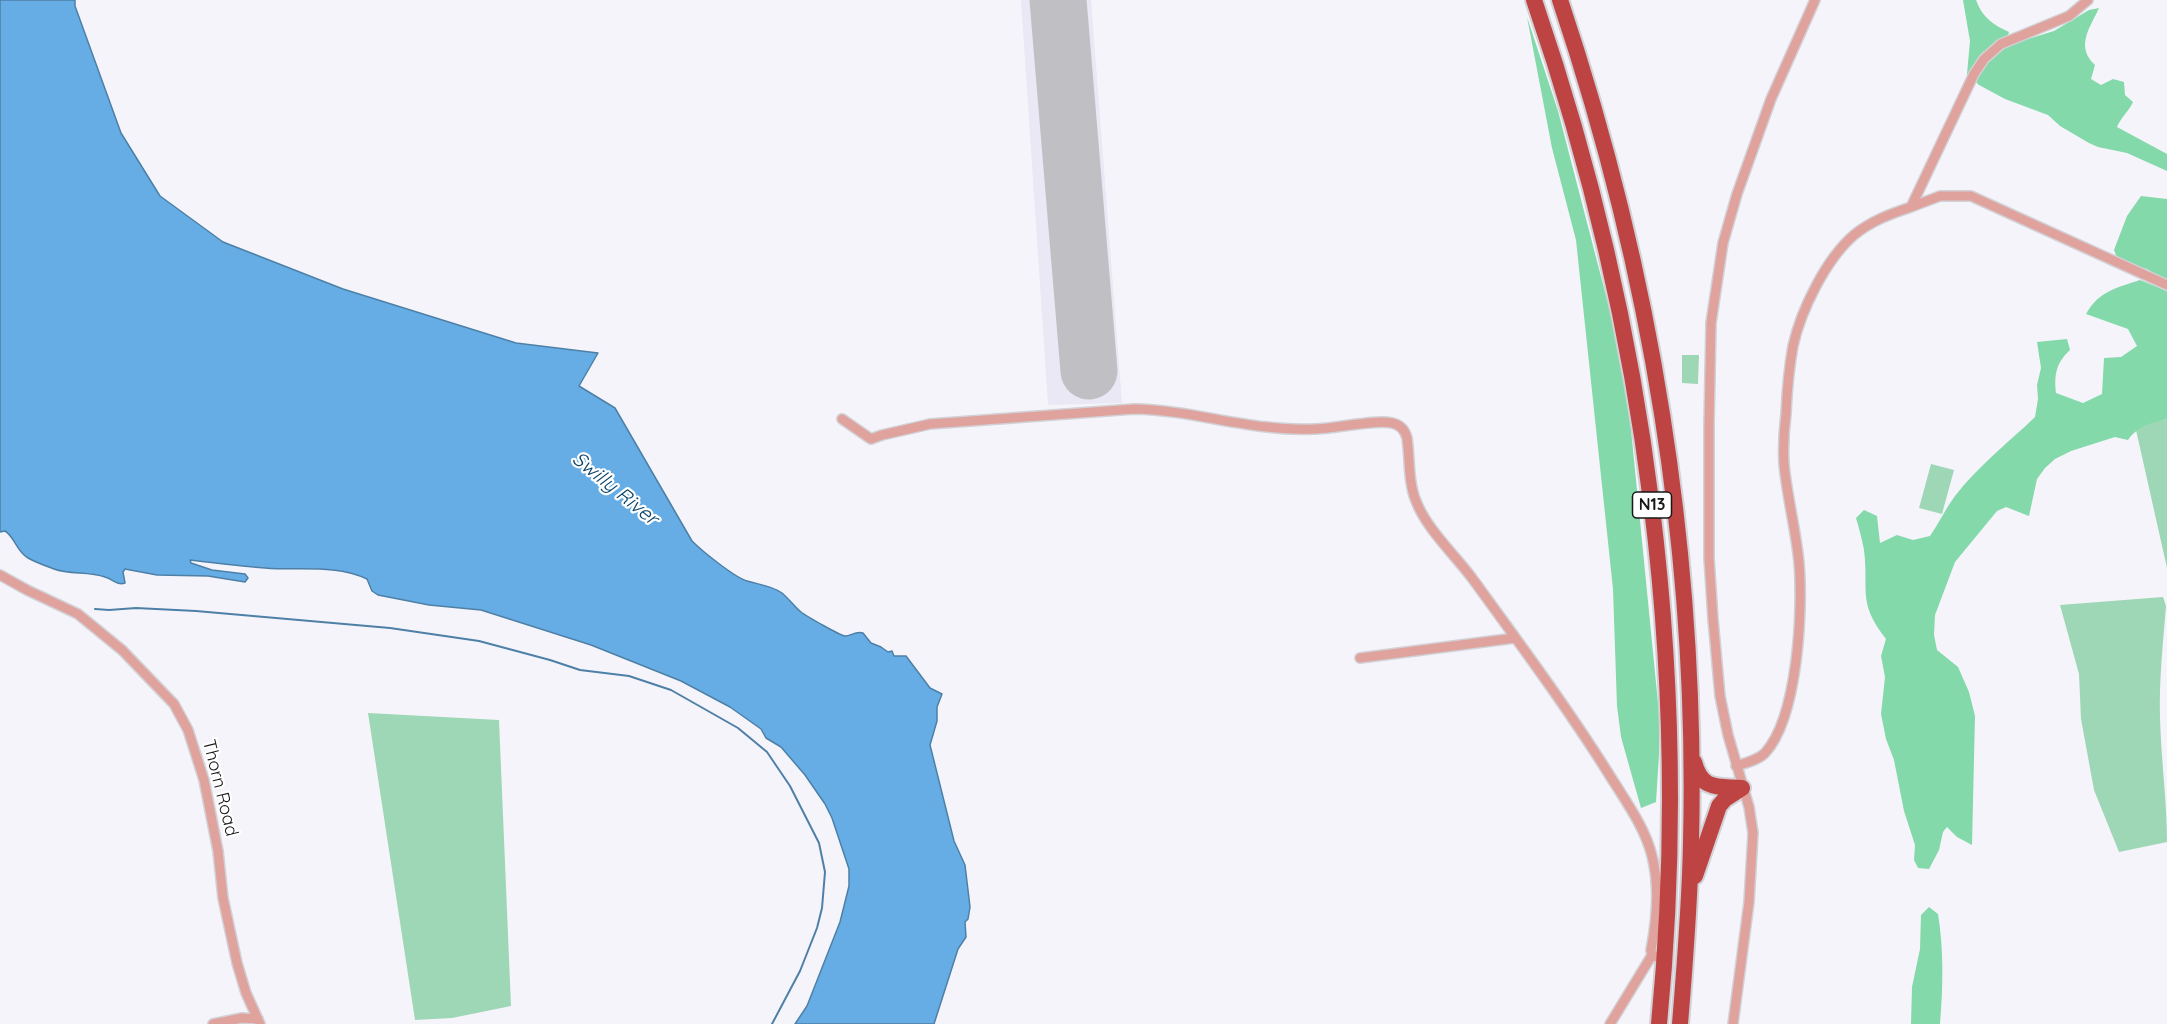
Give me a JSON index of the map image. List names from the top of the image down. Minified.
{"streets":{"highway":["N13"],"street":["Thorn Road"]},"water":["Swilly River"]}
